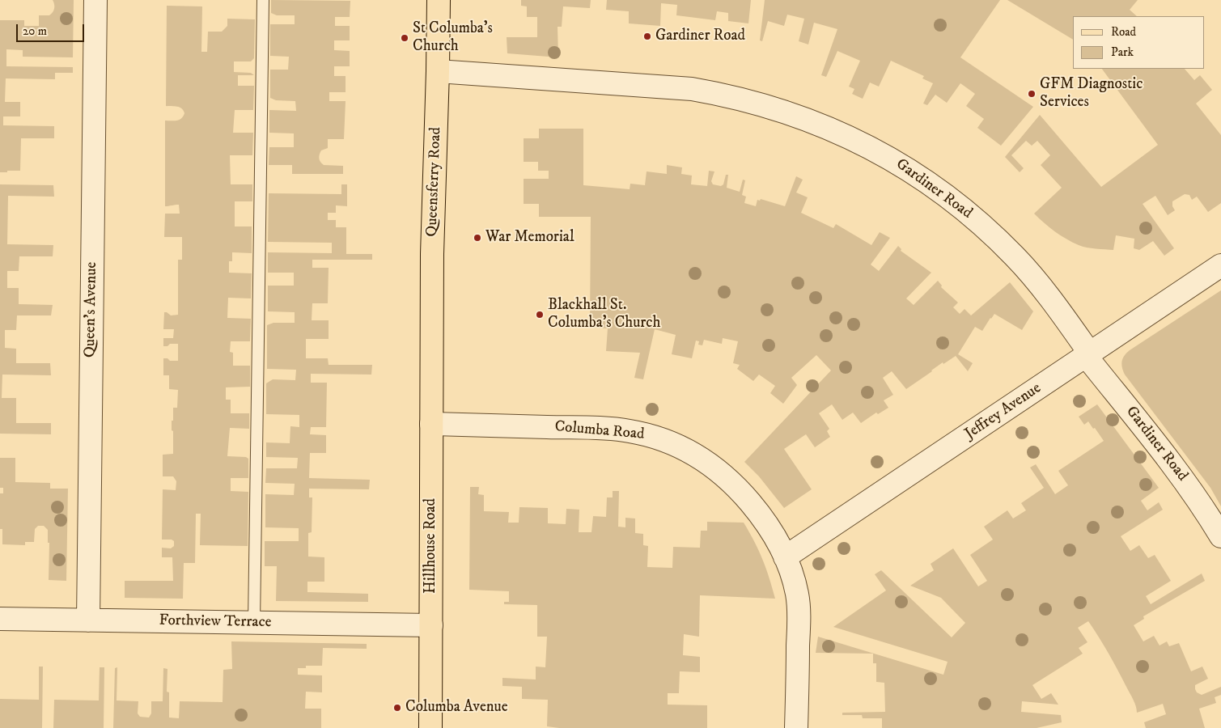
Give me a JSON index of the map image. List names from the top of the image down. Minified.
{"streets":{"main road":["Queensferry Road","Hillhouse Road"],"street":["Gardiner Road","Queen's Avenue","Jeffrey Avenue","Columba Road","Forthview Terrace"]},"crossings":[["Queensferry Road","Gardiner Road"],["Queensferry Road","Hillhouse Road"],["Gardiner Road","Jeffrey Avenue"],["Queen's Avenue","Forthview Terrace"],["Jeffrey Avenue","Columba Road"],["Columba Road","Hillhouse Road"],["Hillhouse Road","Forthview Terrace"]],"places":["Gardiner Road","St Columba's Church","GFM Diagnostic Services","War Memorial","Blackhall St. Columba's Church","Columba Avenue"],"legend":["Road","Park"],"scale_bar":"20 m"}
